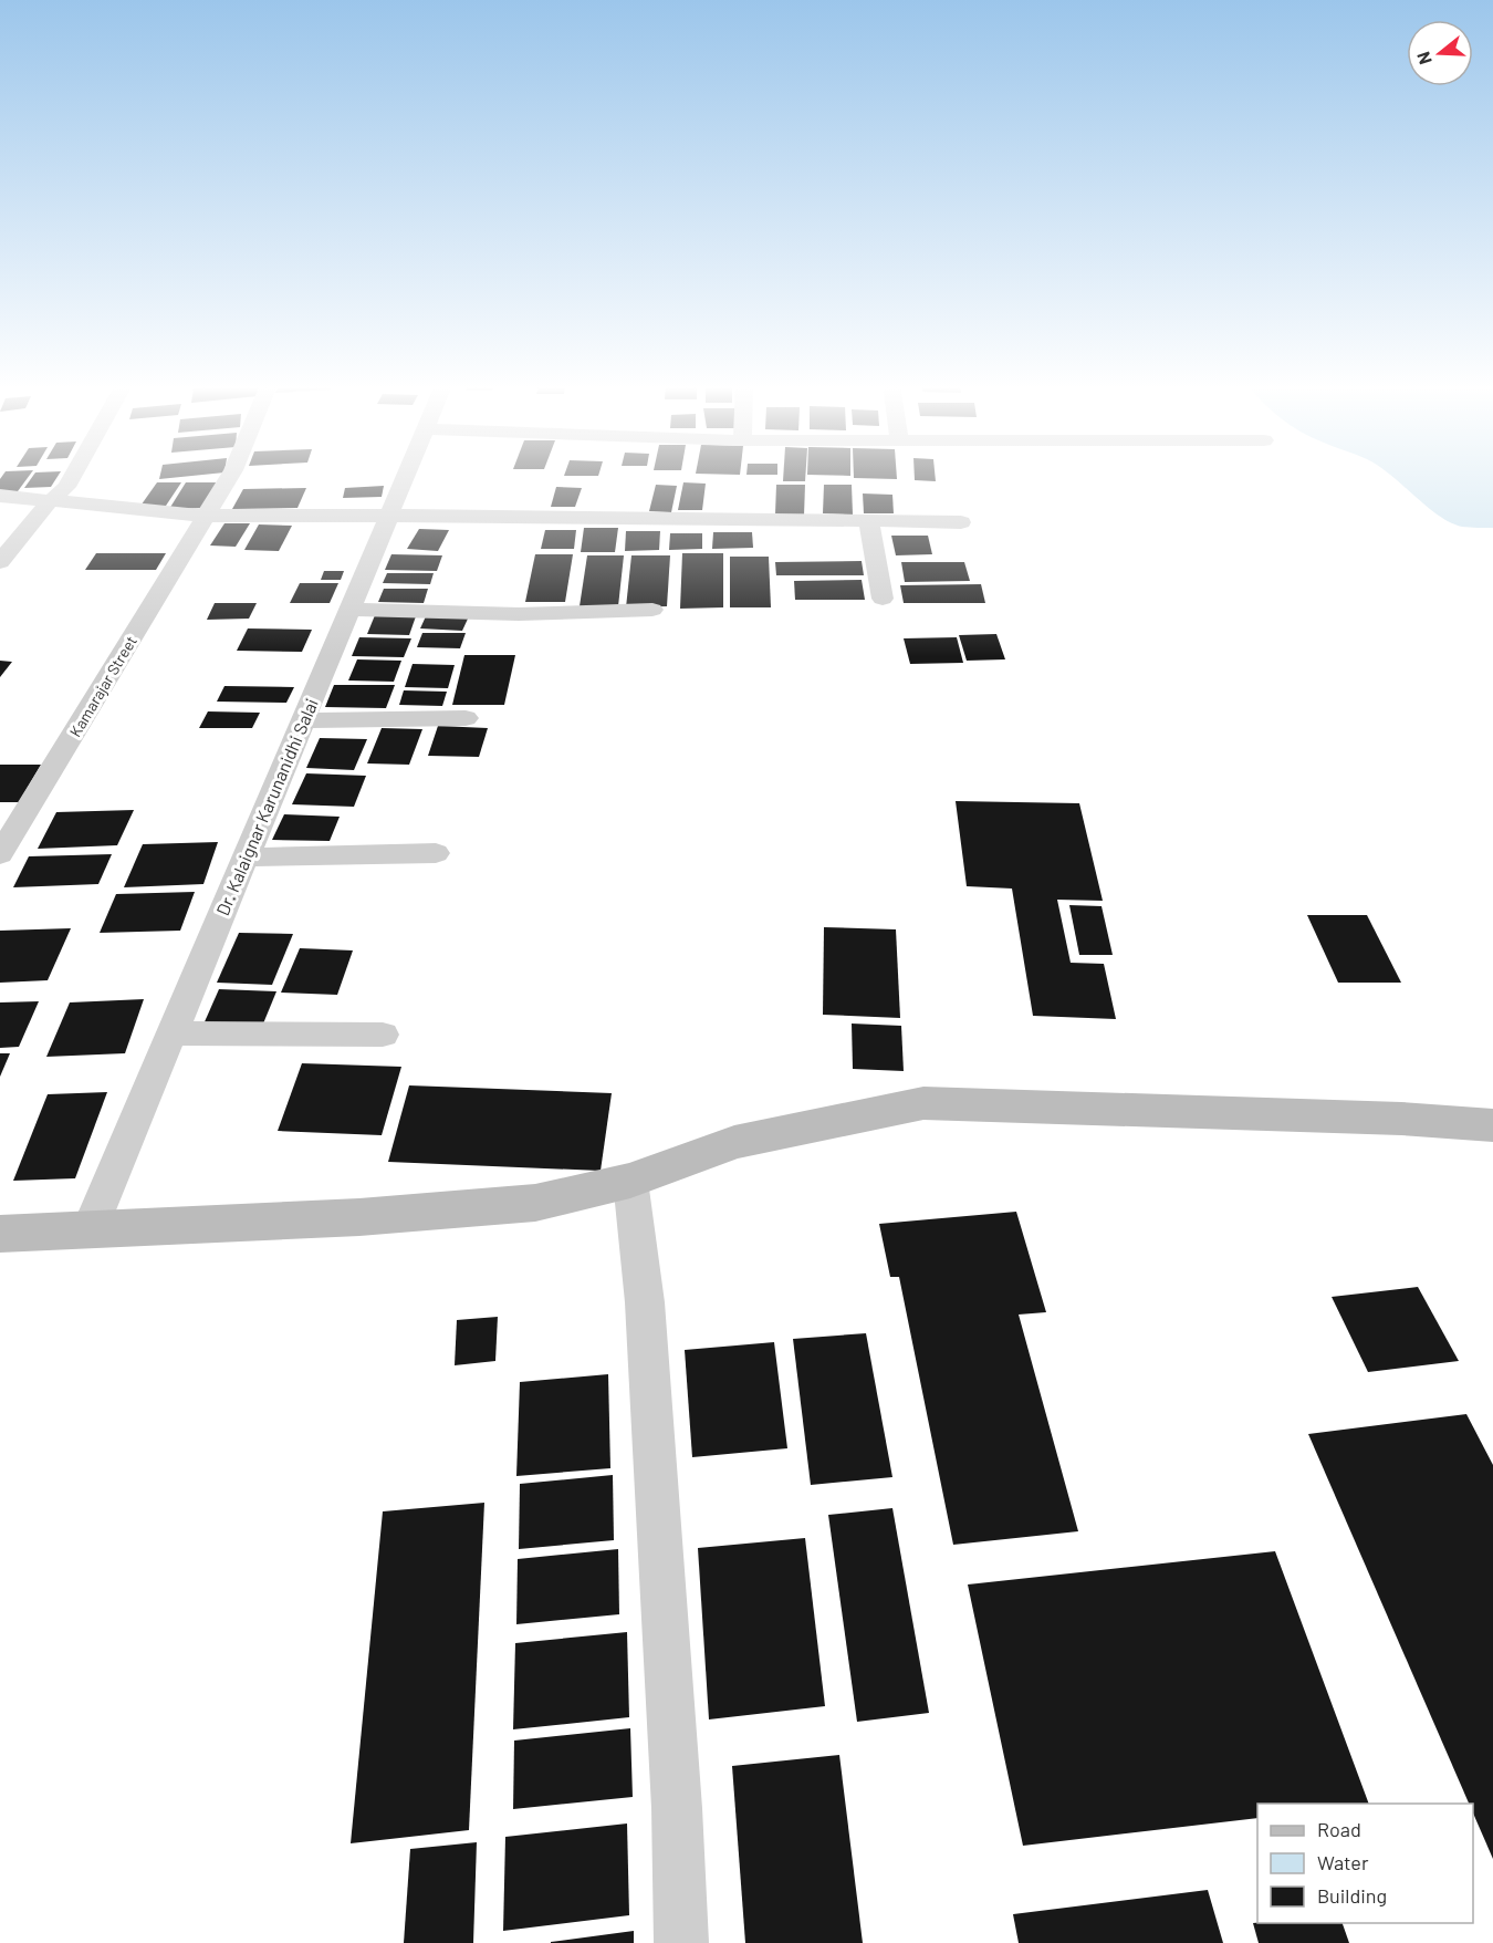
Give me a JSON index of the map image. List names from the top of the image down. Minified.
{"streets":{"street":["Kamarajar Street","Dr. Kalaignar Karunanidhi Salai"]},"legend":["Road","Water","Building"],"north":"left"}
